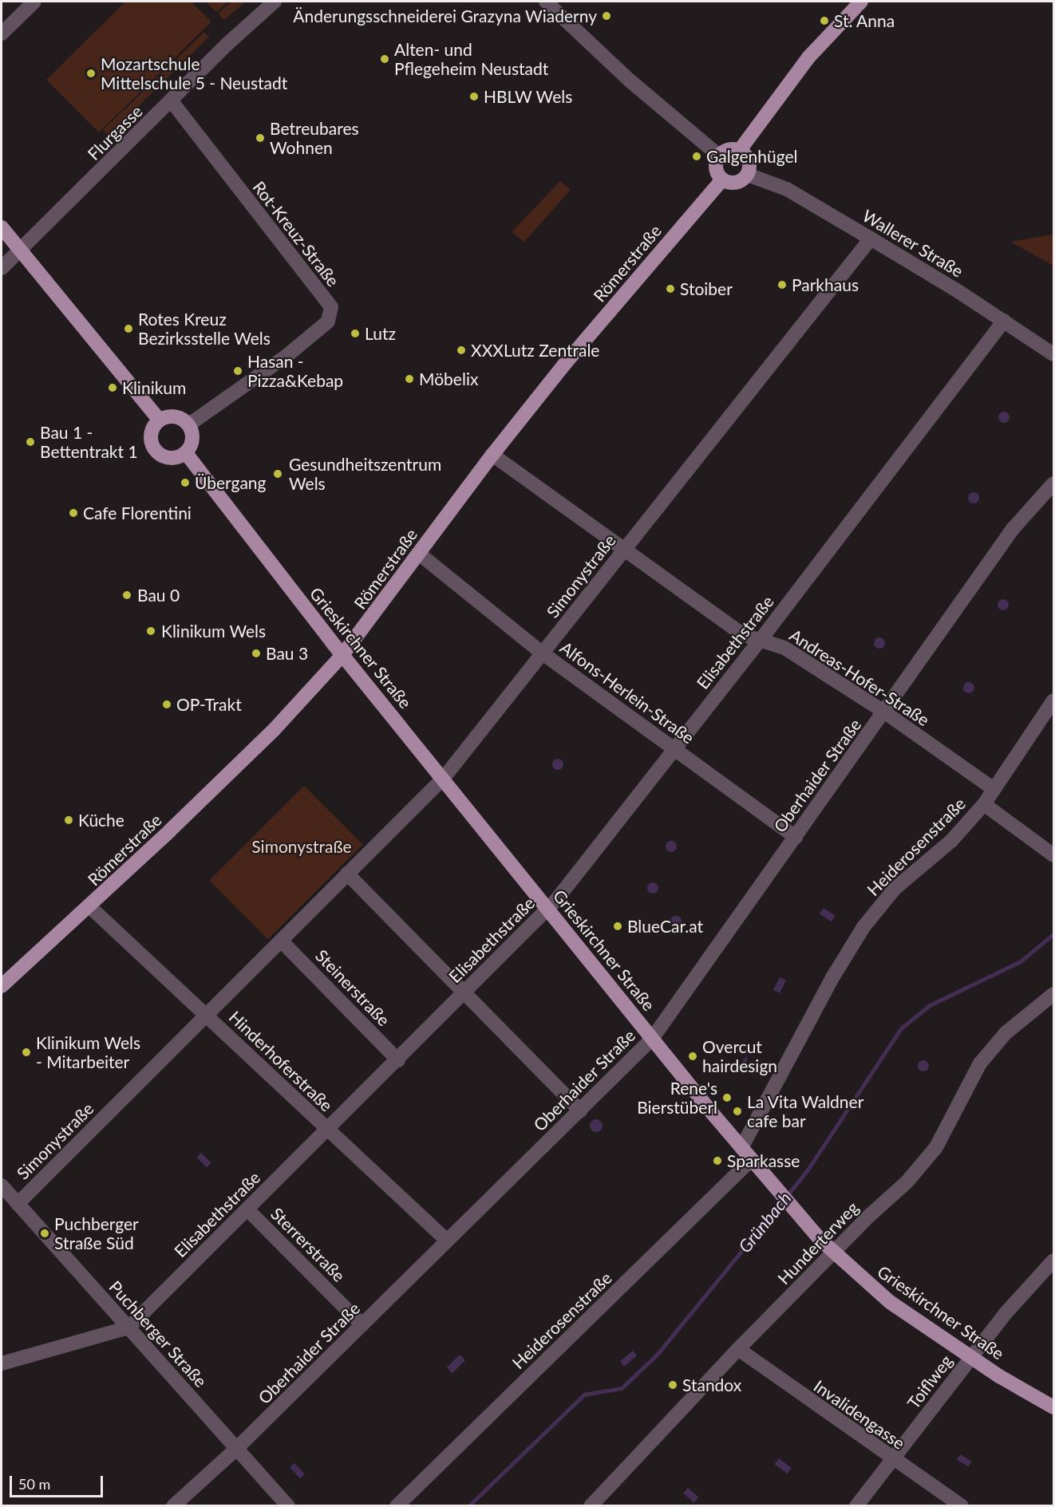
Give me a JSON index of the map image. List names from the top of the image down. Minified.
{"streets":{"main road":["Römerstraße","Grieskirchner Straße"],"street":["Flurgasse","Rot-Kreuz-Straße","Wallerer Straße","Simonystraße","Elisabethstraße","Andreas-Hofer-Straße","Alfons-Herlein-Straße","Oberhaider Straße","Heiderosenstraße","Steinerstraße","Hinderhoferstraße","Hunderterweg","Sterrerstraße","Puchberger Straße","Toiflweg","Invalidengasse"]},"crossings":[["Flurgasse","Rot-Kreuz-Straße"],["Rot-Kreuz-Straße","Grieskirchner Straße"],["Wallerer Straße","Römerstraße"],["Wallerer Straße","Simonystraße"],["Wallerer Straße","Elisabethstraße"],["Römerstraße","Grieskirchner Straße"],["Römerstraße","Andreas-Hofer-Straße"],["Römerstraße","Alfons-Herlein-Straße"],["Römerstraße","Hinderhoferstraße"],["Simonystraße","Grieskirchner Straße"],["Simonystraße","Andreas-Hofer-Straße"],["Simonystraße","Alfons-Herlein-Straße"],["Simonystraße","Steinerstraße"],["Simonystraße","Hinderhoferstraße"],["Simonystraße","Puchberger Straße"],["Elisabethstraße","Grieskirchner Straße"],["Elisabethstraße","Andreas-Hofer-Straße"],["Elisabethstraße","Alfons-Herlein-Straße"],["Elisabethstraße","Steinerstraße"],["Elisabethstraße","Hinderhoferstraße"],["Elisabethstraße","Sterrerstraße"],["Elisabethstraße","Puchberger Straße"],["Grieskirchner Straße","Oberhaider Straße"],["Grieskirchner Straße","Heiderosenstraße"],["Grieskirchner Straße","Hunderterweg"],["Grieskirchner Straße","Toiflweg"],["Andreas-Hofer-Straße","Oberhaider Straße"],["Andreas-Hofer-Straße","Heiderosenstraße"],["Alfons-Herlein-Straße","Oberhaider Straße"],["Oberhaider Straße","Hinderhoferstraße"],["Oberhaider Straße","Sterrerstraße"],["Oberhaider Straße","Puchberger Straße"],["Hunderterweg","Invalidengasse"],["Toiflweg","Invalidengasse"]],"water":["Grünbach"],"parks":["Simonystraße"],"places":["Änderungsschneiderei Grazyna Wiaderny","St. Anna","Alten- und Pflegeheim Neustadt","Mozartschule Mittelschule 5 - Neustadt","HBLW Wels","Betreubares Wohnen","Galgenhügel","Parkhaus","Stoiber","Rotes Kreuz Bezirksstelle Wels","Lutz","XXXLutz Zentrale","Hasan - Pizza&Kebap","Möbelix","Klinikum","Bau 1 - Bettentrakt 1","Gesundheitszentrum Wels","Übergang","Cafe Florentini","Bau 0","Klinikum Wels","Bau 3","OP-Trakt","Küche","BlueCar.at","Klinikum Wels - Mitarbeiter","Overcut hairdesign","Rene's Bierstüberl","La Vita Waldner cafe bar","Sparkasse","Puchberger Straße Süd","Standox"],"scale_bar":"50 m"}
